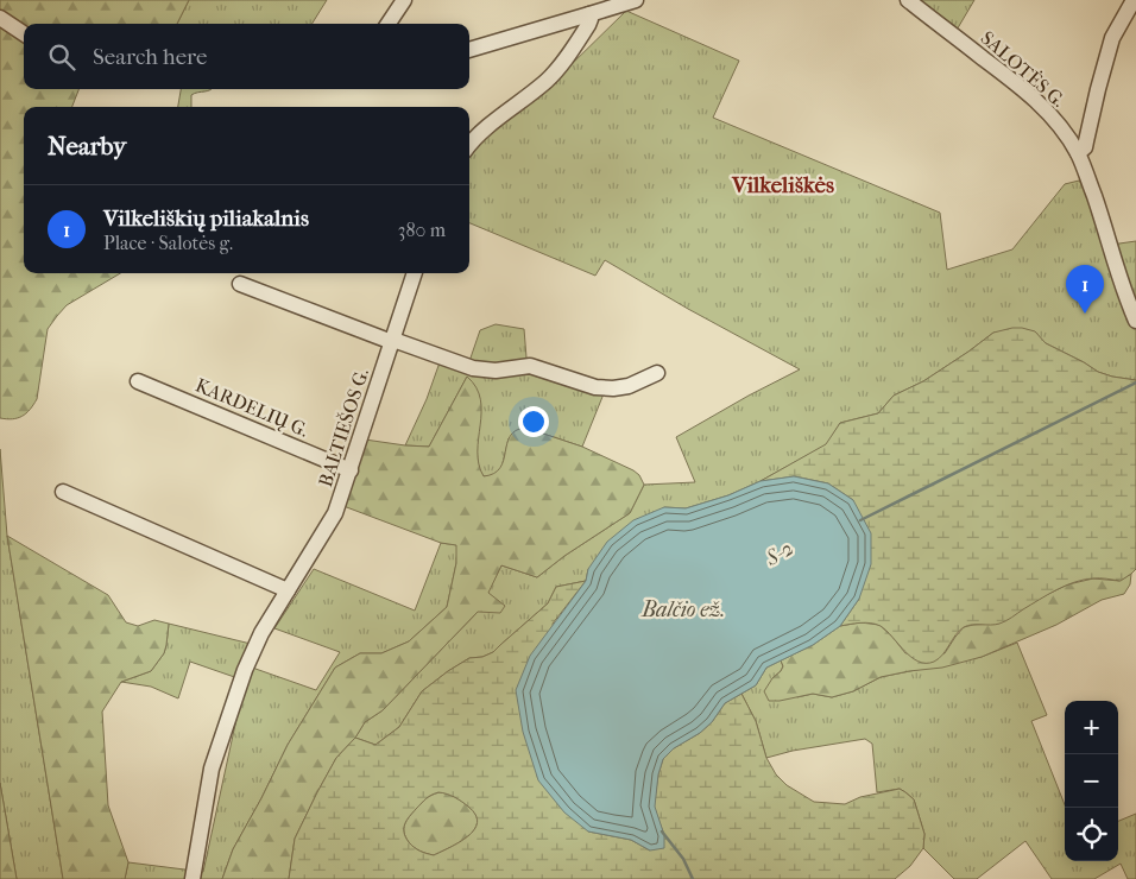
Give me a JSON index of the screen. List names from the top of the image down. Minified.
{"streets":{"street":["SALOTĖS G.","KARDELIŲ G.","BALTIEŠOS G."]},"crossings":[["KARDELIŲ G.","BALTIEŠOS G."]],"districts":["Vilkeliškės"],"water":["S-2","Balčio ež."],"page":{"search":"Search here","heading":"Nearby","list":[{"mark":"1","name":"Vilkeliškių piliakalnis","note":"Place · Salotės g.","value":"380 m"}],"pins":"1","map_buttons":["+","−"]}}
